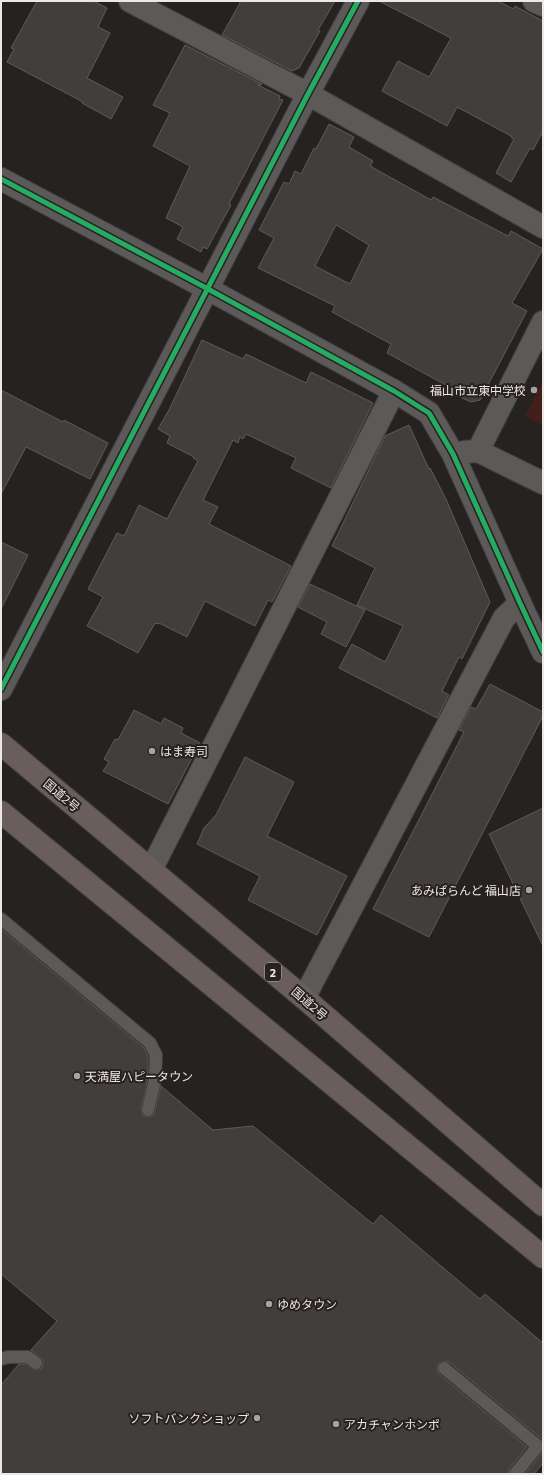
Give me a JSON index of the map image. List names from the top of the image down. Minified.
{"streets":{"highway":["国道2号","2"]},"places":["福山市立東中学校","はま寿司","あみぱらんど 福山店","天満屋ハピータウン","ゆめタウン","ソフトバンクショップ","アカチャンホンポ"]}
